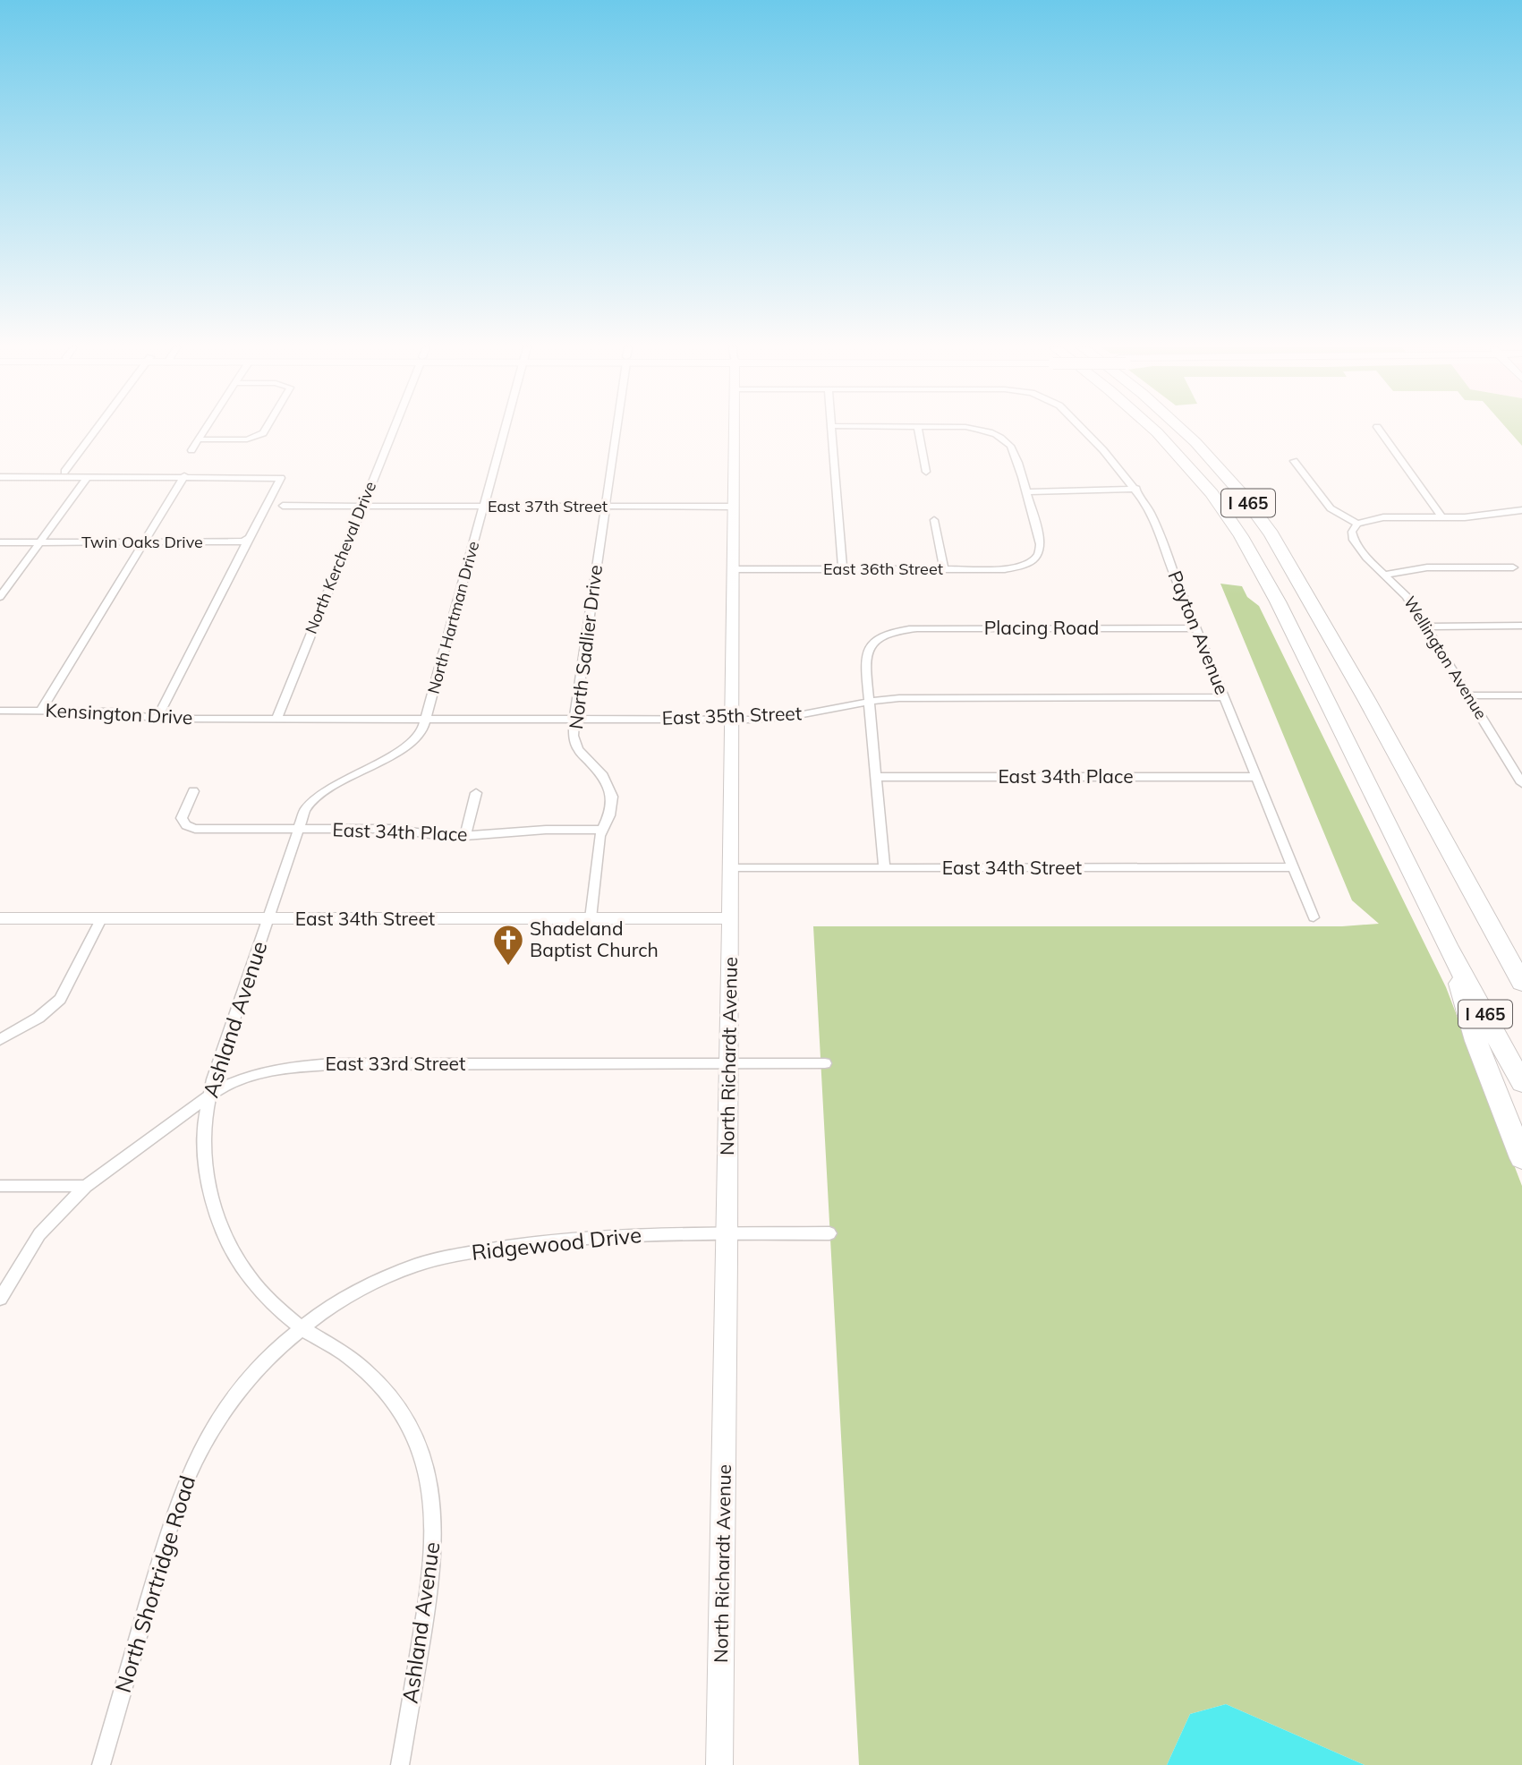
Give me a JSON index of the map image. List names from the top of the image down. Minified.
{"streets":{"highway":["I 465"],"main road":["East 34th Street","North Richardt Avenue"],"street":["East 37th Street","Twin Oaks Drive","North Kercheval Drive","East 36th Street","North Hartman Drive","Placing Road","Payton Avenue","North Sadlier Drive","Wellington Avenue","Kensington Drive","East 35th Street","East 34th Place","Ashland Avenue","East 33rd Street","Ridgewood Drive","North Shortridge Road"]},"crossings":[["East 37th Street","North Kercheval Drive"],["East 37th Street","North Hartman Drive"],["East 37th Street","North Sadlier Drive"],["East 37th Street","North Richardt Avenue"],["North Kercheval Drive","East 35th Street"],["East 36th Street","North Richardt Avenue"],["North Hartman Drive","East 35th Street"],["North Hartman Drive","East 34th Place"],["North Hartman Drive","Ashland Avenue"],["Placing Road","Payton Avenue"],["Placing Road","East 35th Street"],["Payton Avenue","East 35th Street"],["Payton Avenue","East 34th Place"],["Payton Avenue","East 34th Street"],["North Sadlier Drive","East 35th Street"],["North Sadlier Drive","East 34th Place"],["North Sadlier Drive","East 34th Street"],["Kensington Drive","East 35th Street"],["East 35th Street","North Richardt Avenue"],["East 34th Place","Ashland Avenue"],["East 34th Street","Ashland Avenue"],["East 34th Street","North Richardt Avenue"],["Ashland Avenue","East 33rd Street"],["Ashland Avenue","Ridgewood Drive"],["Ashland Avenue","North Shortridge Road"],["North Richardt Avenue","East 33rd Street"],["North Richardt Avenue","Ridgewood Drive"],["Ridgewood Drive","North Shortridge Road"]],"places":{"church":["Shadeland Baptist Church"]}}
